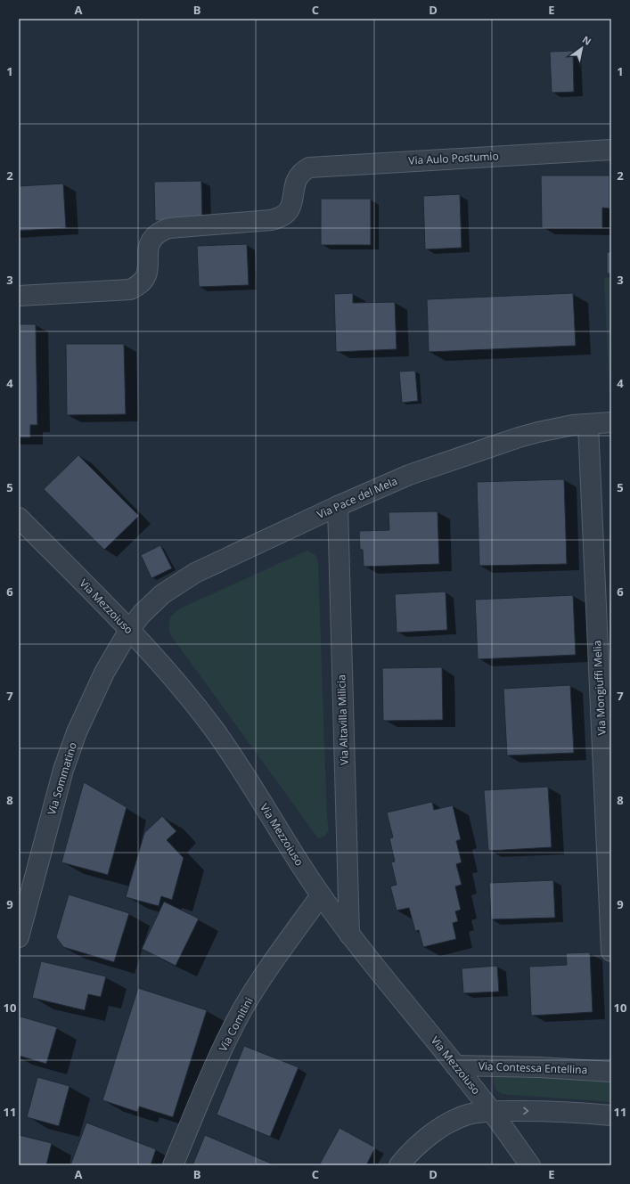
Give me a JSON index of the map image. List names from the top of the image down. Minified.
{"streets":{"street":["Via Aulo Postumio","Via Pace del Mela","Via Mezzoiuso","Via Mongiuffi Melia","Via Altavilla Milicia","Via Sommatino","Via Comitini","Via Contessa Entellina"]},"crossings":[["Via Pace del Mela","Via Mezzoiuso"],["Via Pace del Mela","Via Mongiuffi Melia"],["Via Pace del Mela","Via Altavilla Milicia"],["Via Pace del Mela","Via Sommatino"],["Via Mezzoiuso","Via Altavilla Milicia"],["Via Mezzoiuso","Via Sommatino"],["Via Mezzoiuso","Via Comitini"],["Via Mezzoiuso","Via Contessa Entellina"]],"north":"top right","grid":{"columns":["A","B","C","D","E"],"rows":["1","2","3","4","5","6","7","8","9","10","11"]}}
